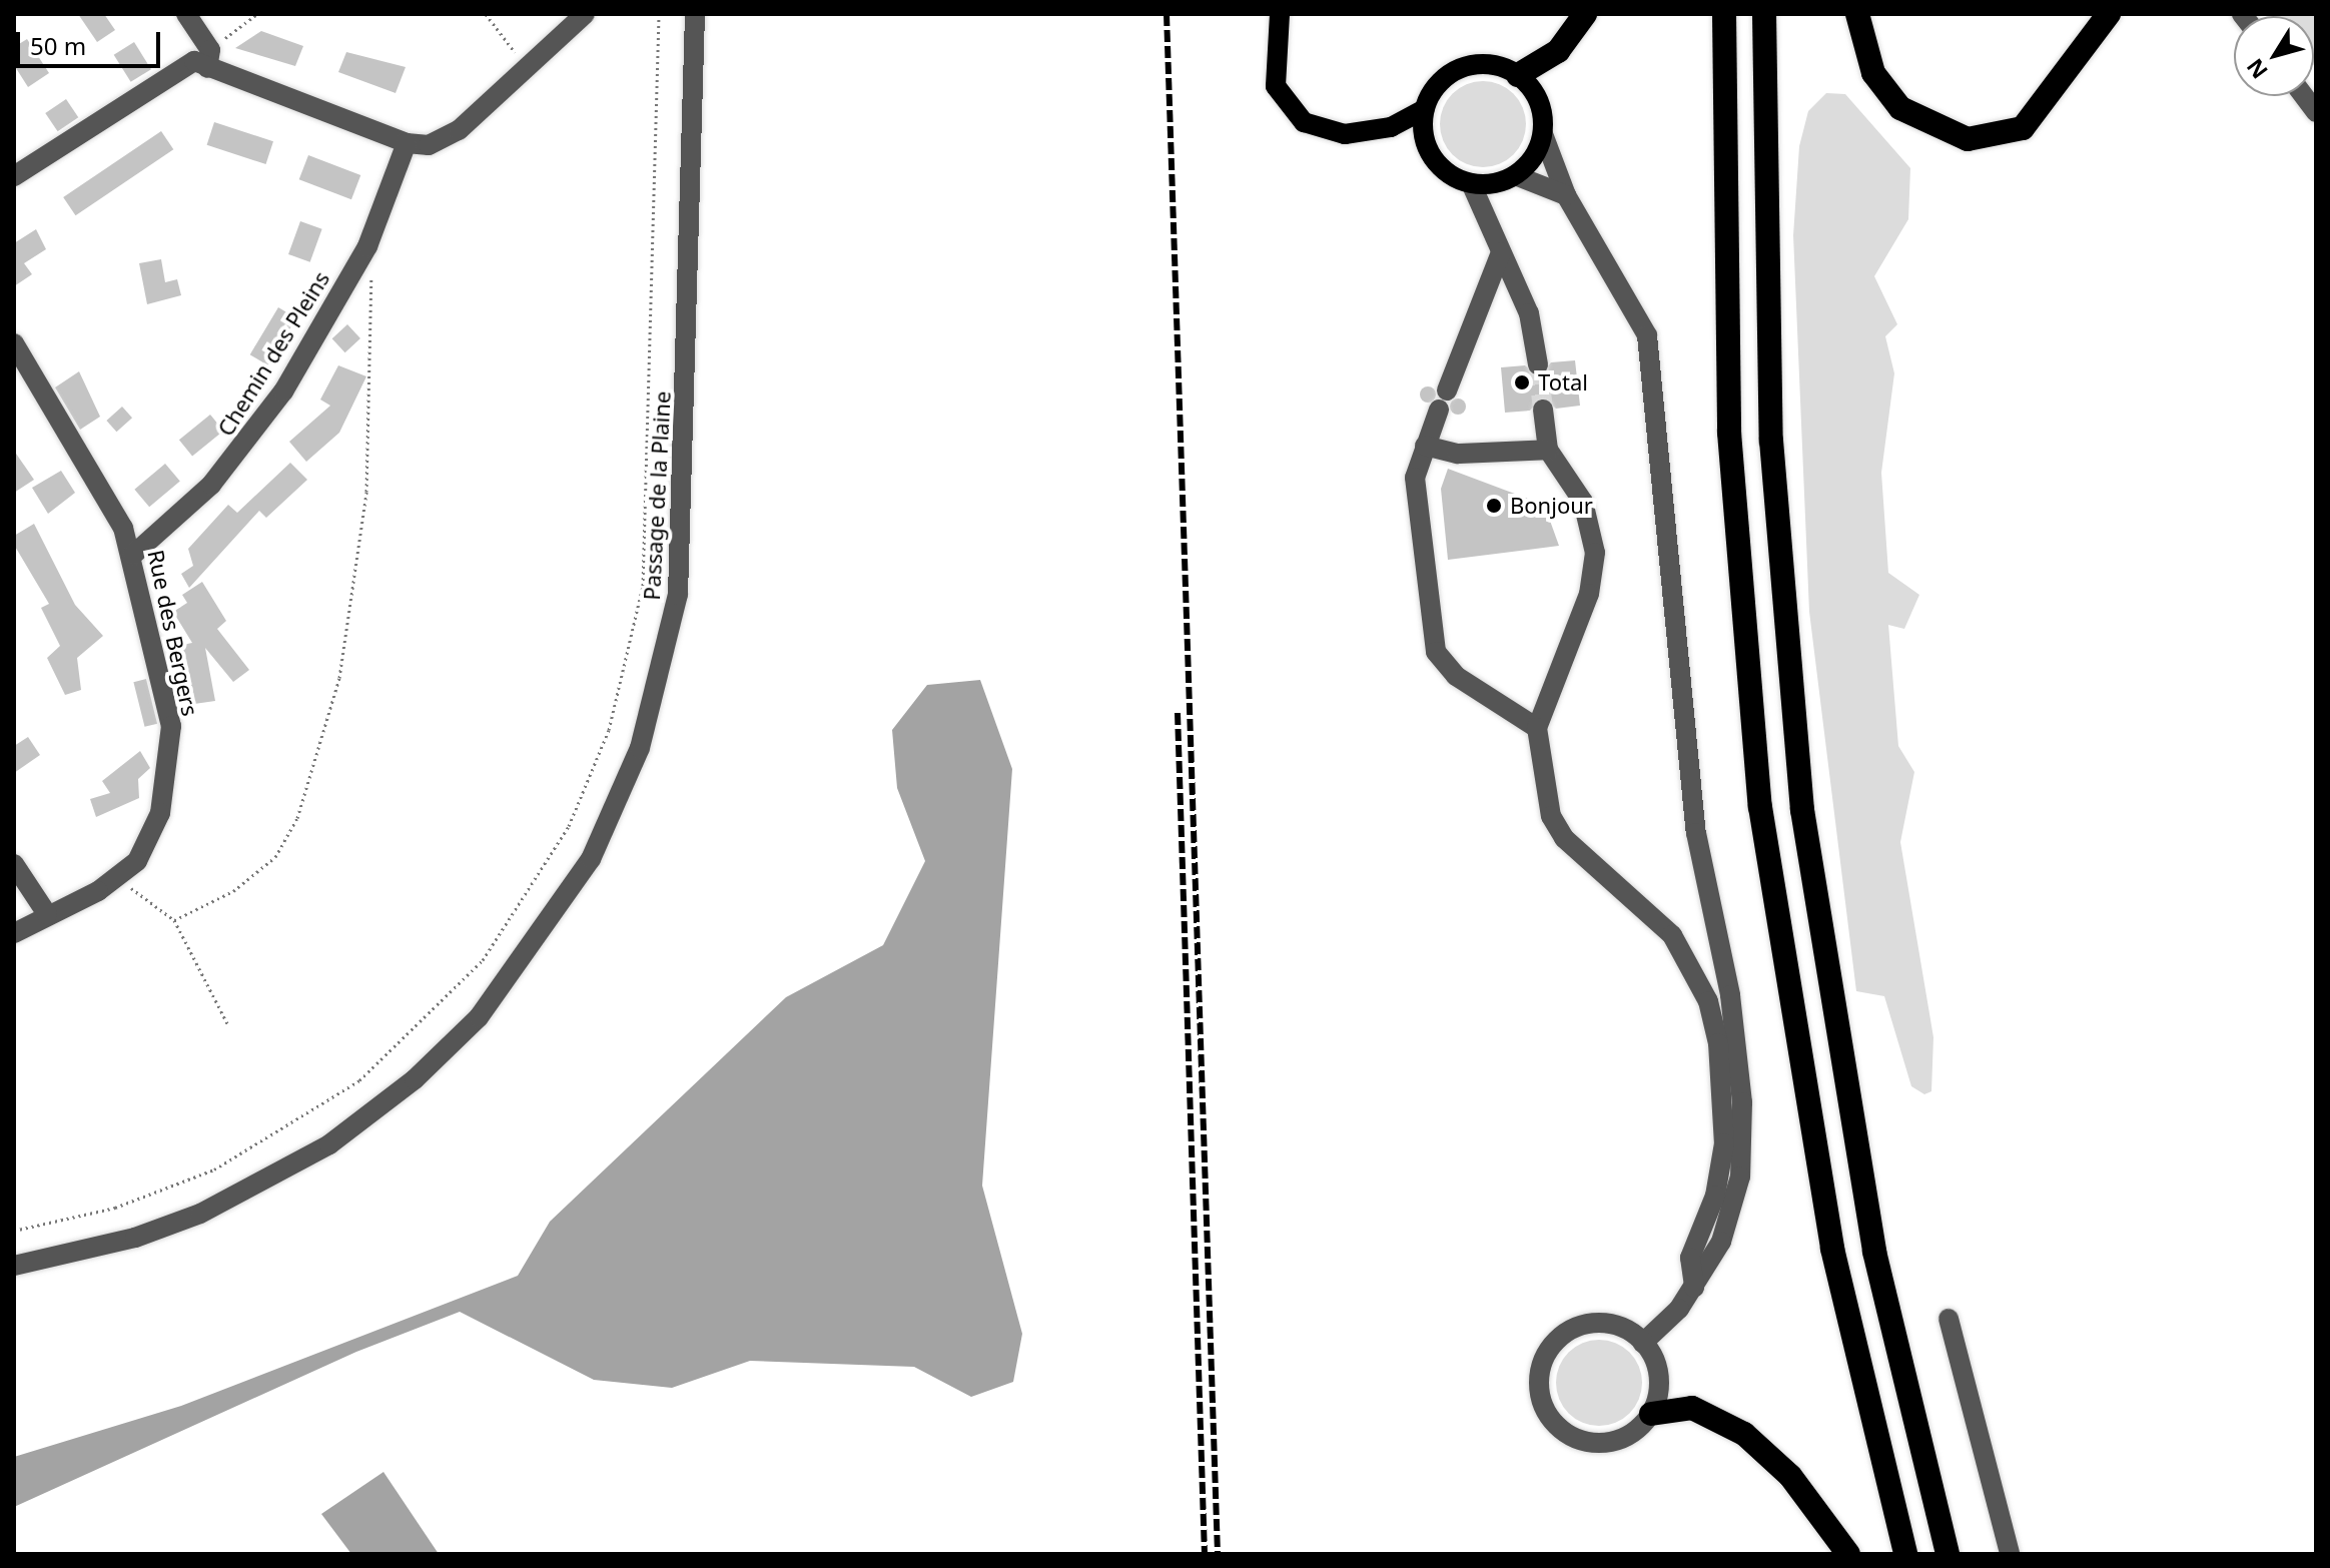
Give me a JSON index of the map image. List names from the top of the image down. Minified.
{"streets":{"street":["Chemin des Pleins","Passage de la Plaine","Rue des Bergers"]},"crossings":[["Chemin des Pleins","Rue des Bergers"]],"places":["Total","Bonjour"],"scale_bar":"50 m","north":"bottom left"}
